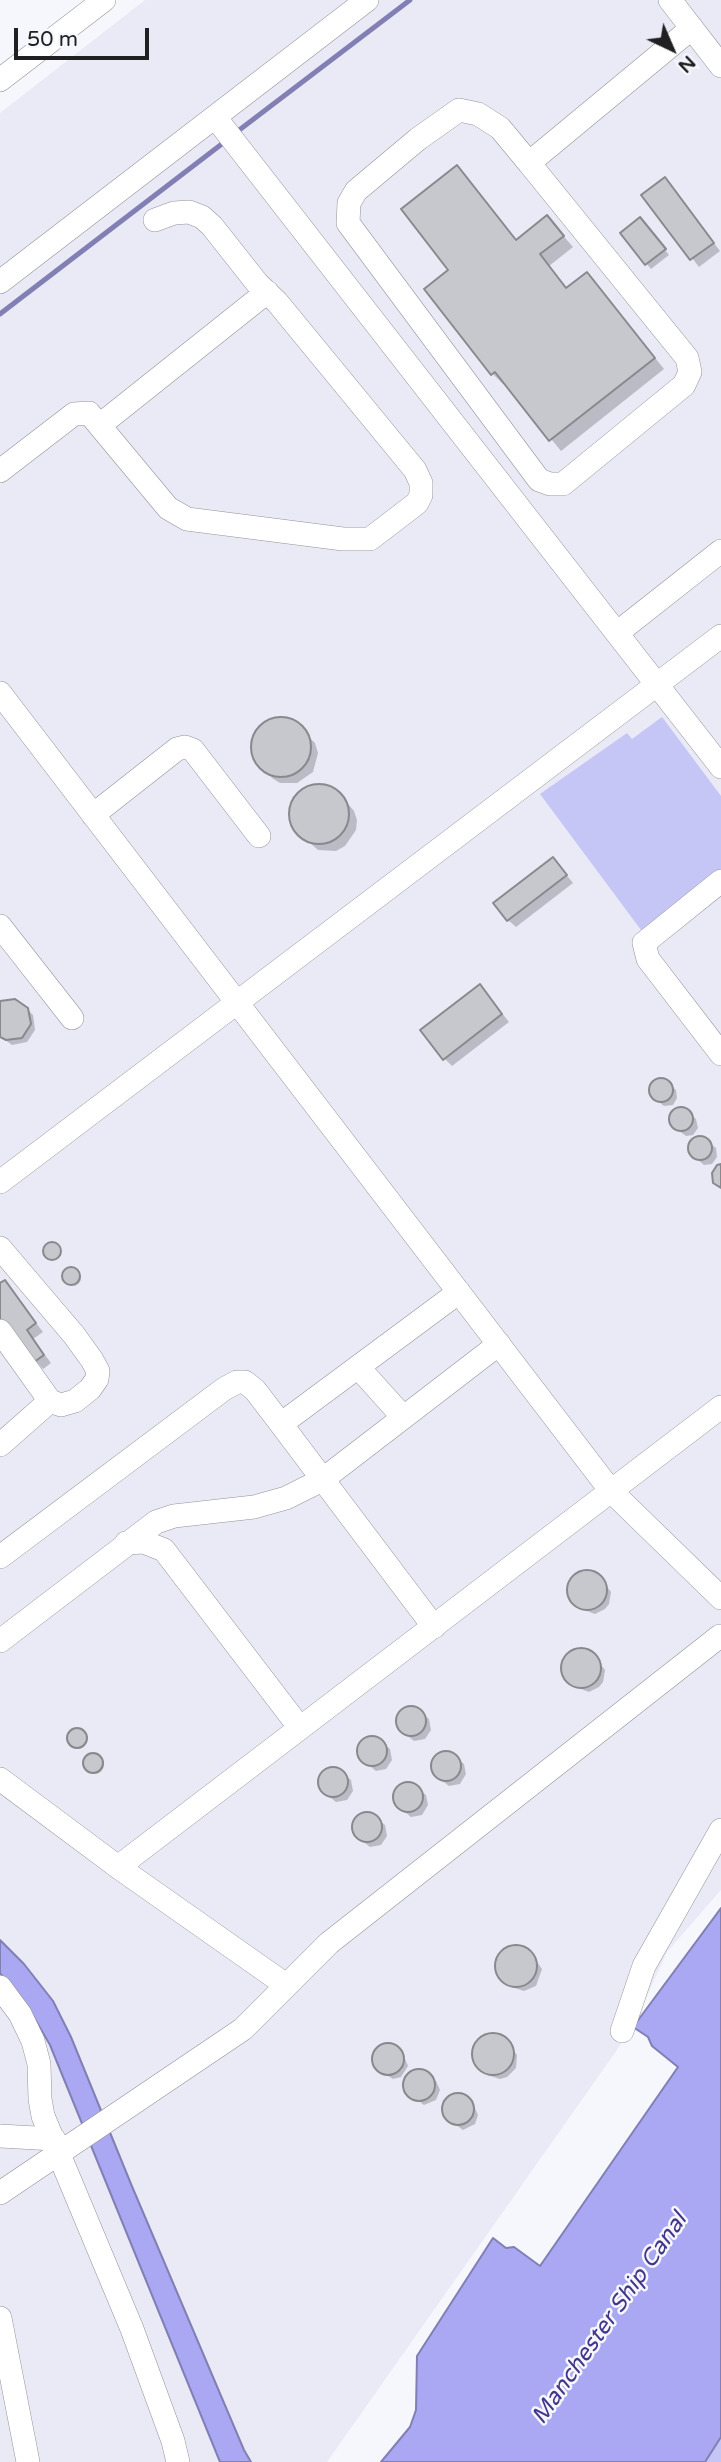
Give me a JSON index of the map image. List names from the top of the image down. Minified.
{"water":["Manchester Ship Canal"],"scale_bar":"50 m","north":"bottom right"}
